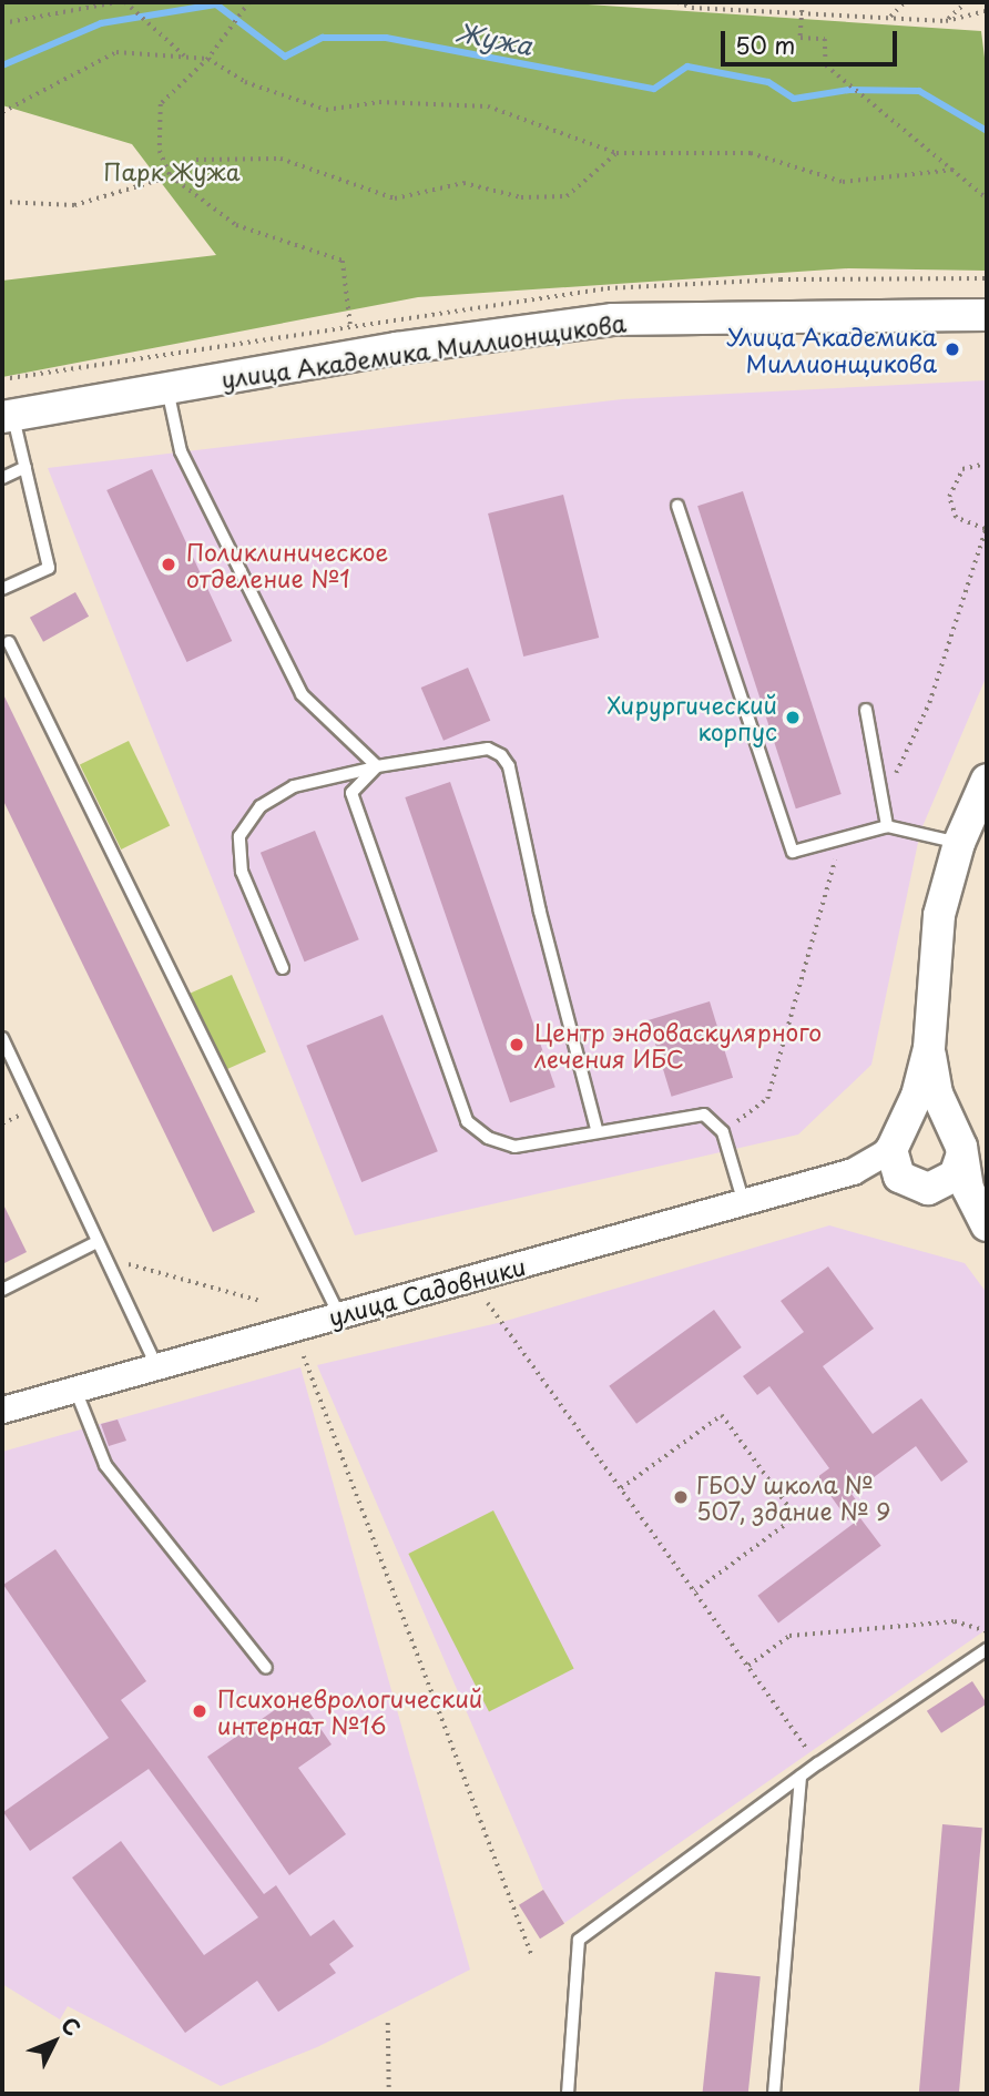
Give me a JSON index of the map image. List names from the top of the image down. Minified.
{"streets":{"street":["улица Академика Миллионщикова","улица Садовники"]},"water":["Жужа"],"parks":["Парк Жужа"],"places":["Улица Академика Миллионщикова","Поликлиническое отделение №1","Хирургический корпус","Центр эндоваскулярного лечения ИБС","ГБОУ школа № 507, здание № 9","Психоневрологический интернат №16"],"scale_bar":"50 m","north":"top right"}
